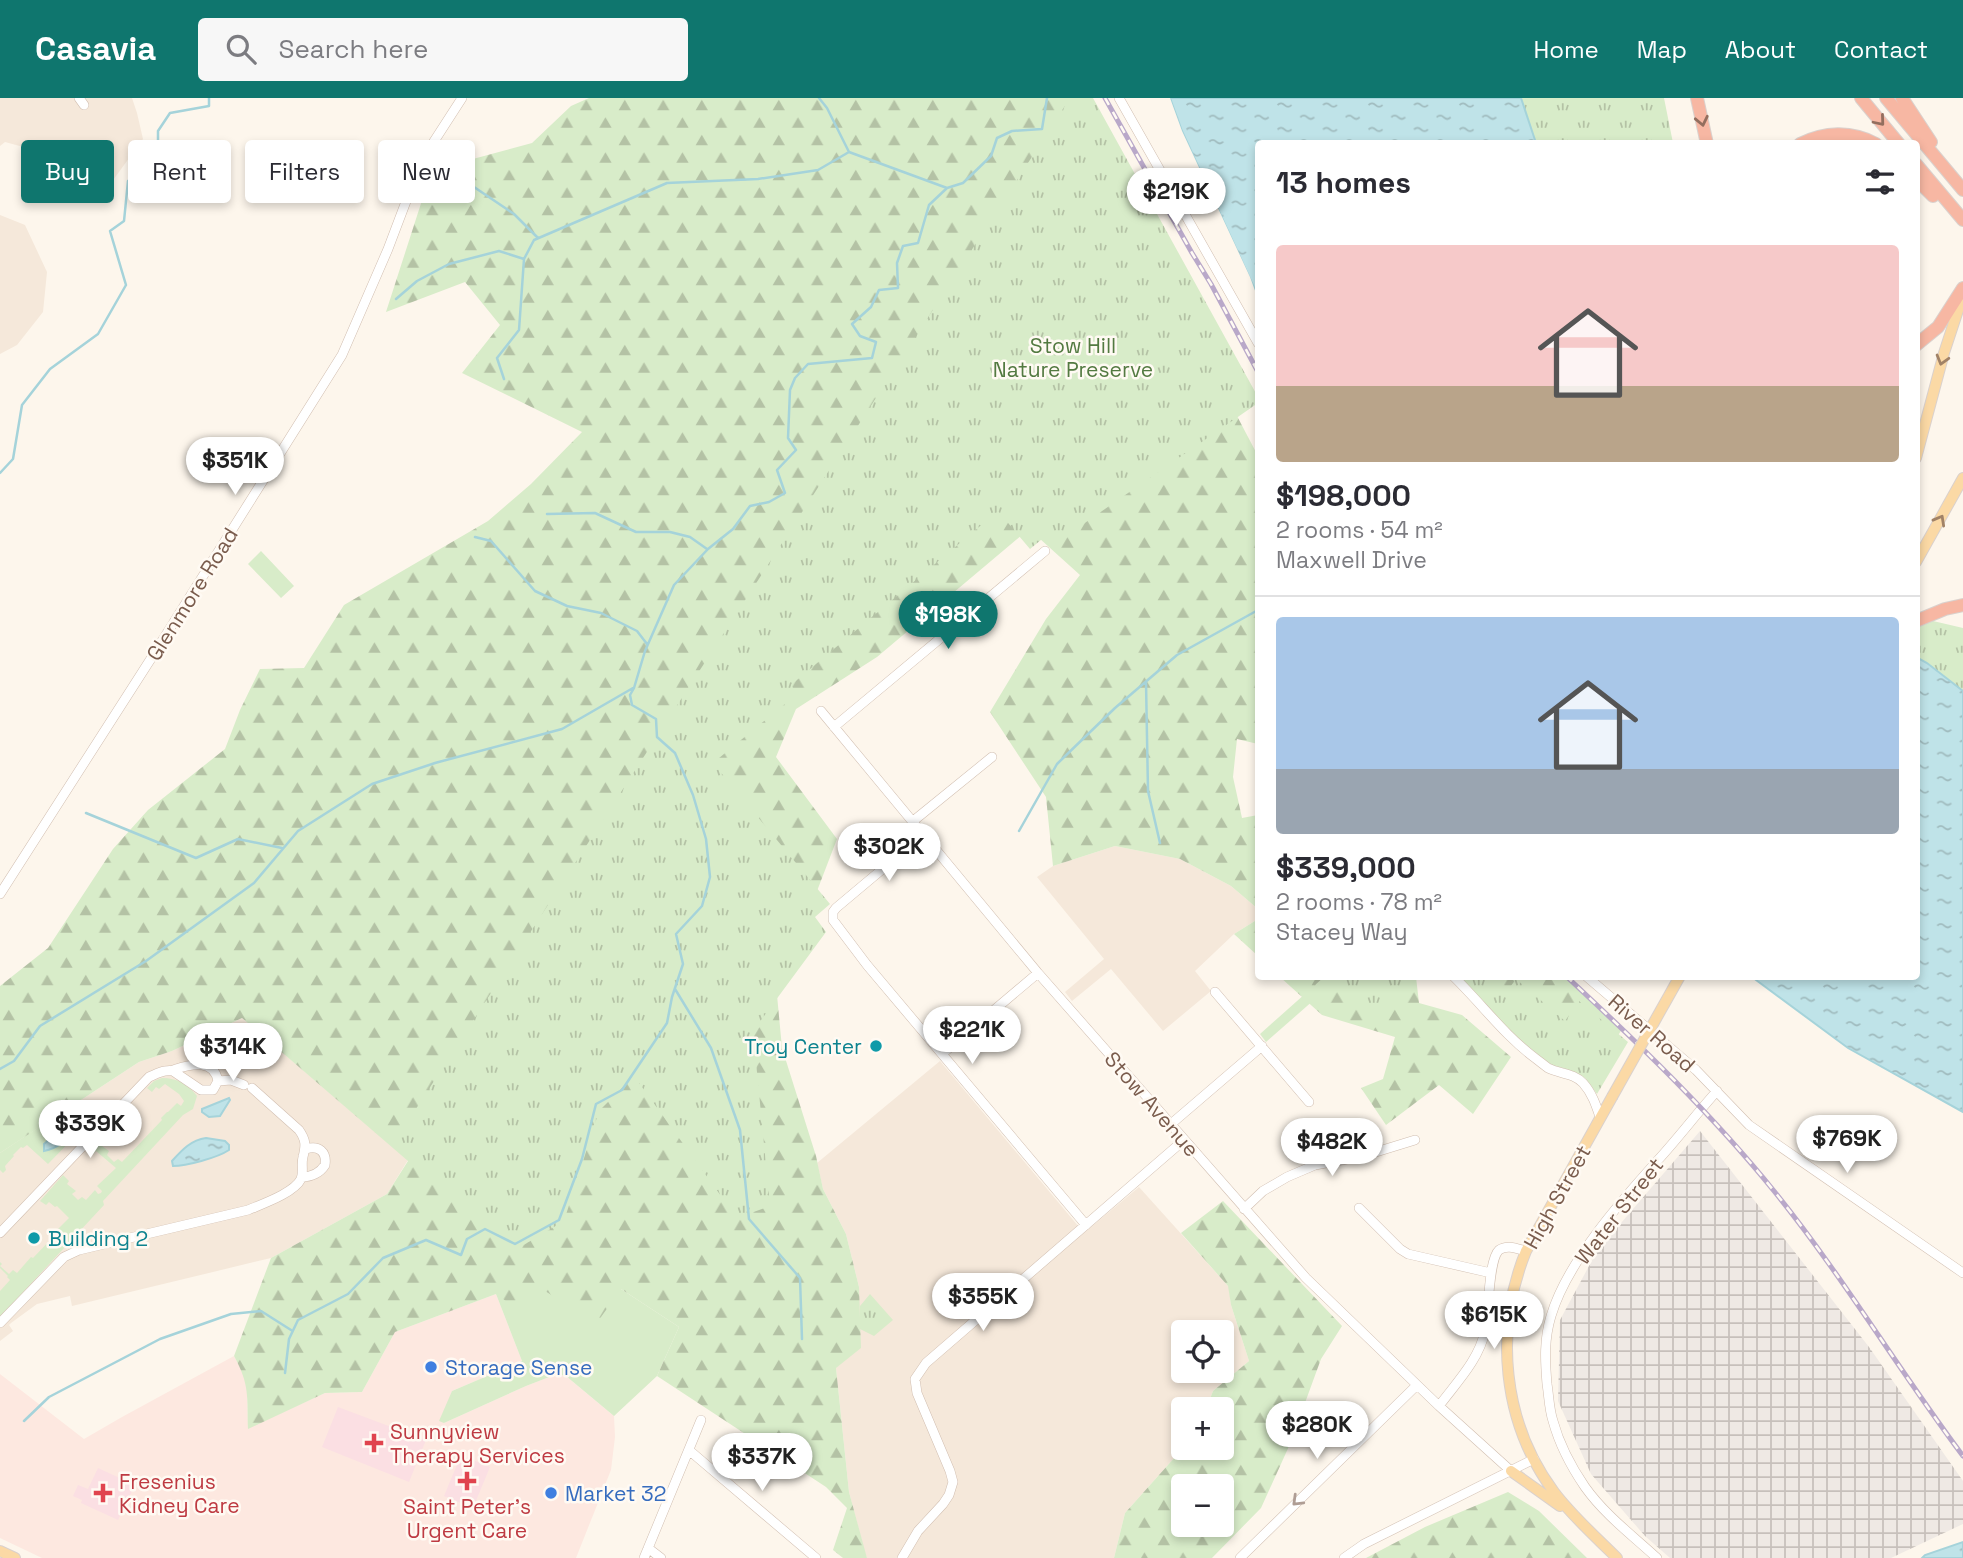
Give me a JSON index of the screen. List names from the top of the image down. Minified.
{"streets":{"main road":["High Street"],"street":["Glenmore Road","River Road","Stow Avenue","Water Street"]},"crossings":[["River Road","Water Street"]],"parks":["Stow Hill Nature Preserve"],"places":{"other":["Troy Center","Building 2","Storage Sense","Market 32"],"health":["Sunnyview Therapy Services","Saint Peter's Urgent Care","Fresenius Kidney Care"]},"page":{"header":"Casavia","search":"Search here","nav":["Home","Map","About","Contact"],"chip":["Buy","Rent","Filters","New"],"heading":"13 homes","price":["$219K","$351K","$198K","$302K","$221K","$314K","$339K","$769K","$482K","$355K","$615K","$280K","$337K"],"list":[{"name":"$198,000","note":"2 rooms · 54 m² · Maxwell Drive"},{"name":"$339,000","note":"2 rooms · 78 m² · Stacey Way"}],"map_buttons":["+","−"]}}
